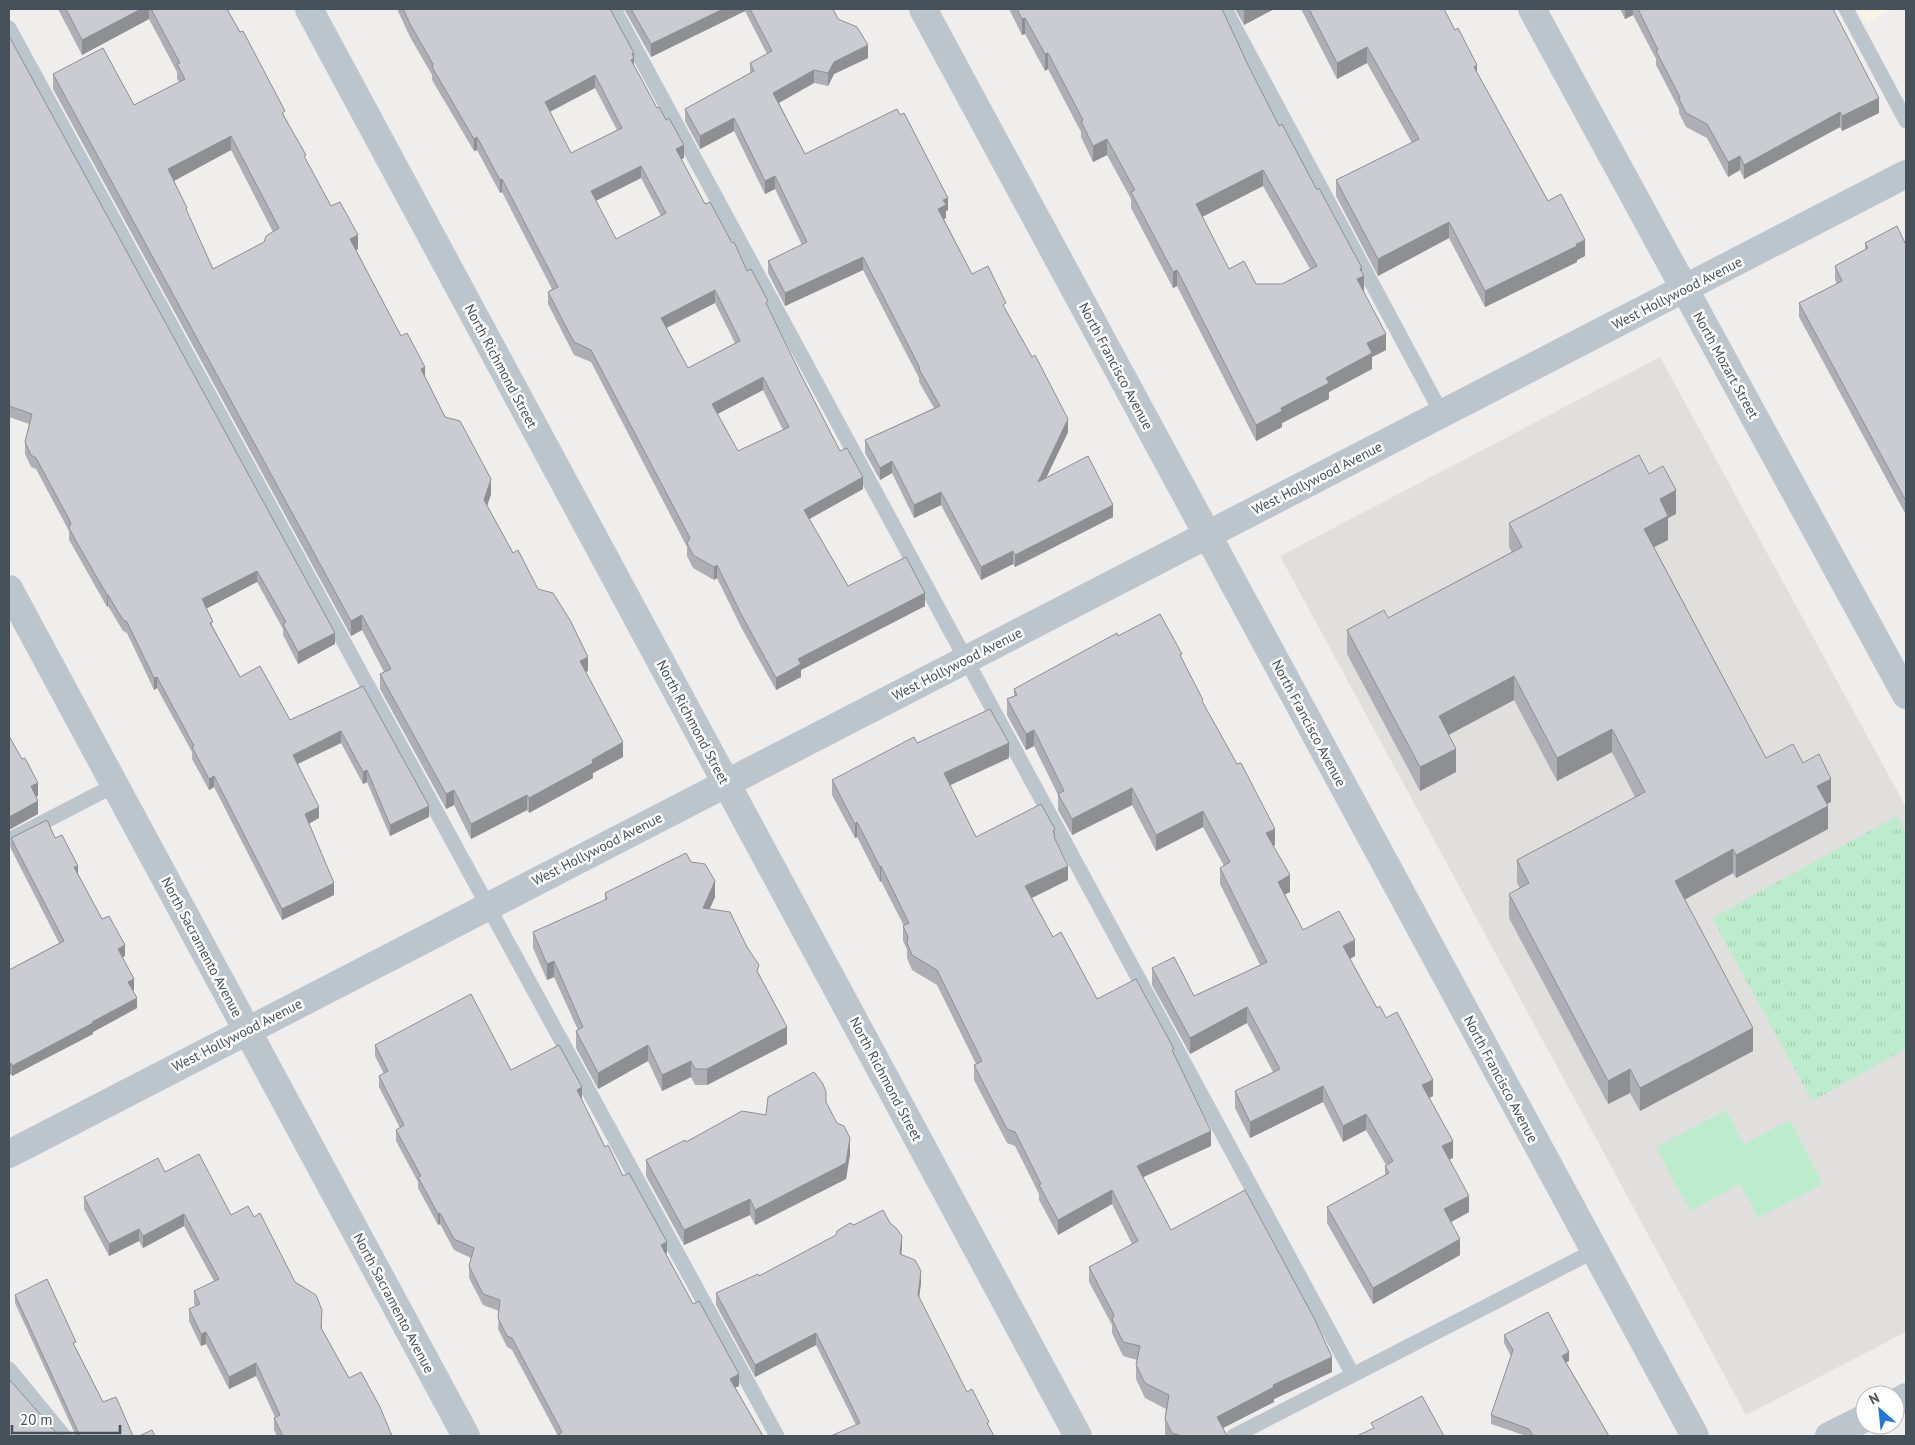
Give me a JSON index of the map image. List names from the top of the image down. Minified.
{"streets":{"street":["West Hollywood Avenue","North Mozart Street","North Richmond Street","North Francisco Avenue","North Sacramento Avenue"]},"crossings":[["West Hollywood Avenue","North Mozart Street"],["West Hollywood Avenue","North Richmond Street"],["West Hollywood Avenue","North Francisco Avenue"],["West Hollywood Avenue","North Sacramento Avenue"]],"scale_bar":"20 m","north":"top left"}
